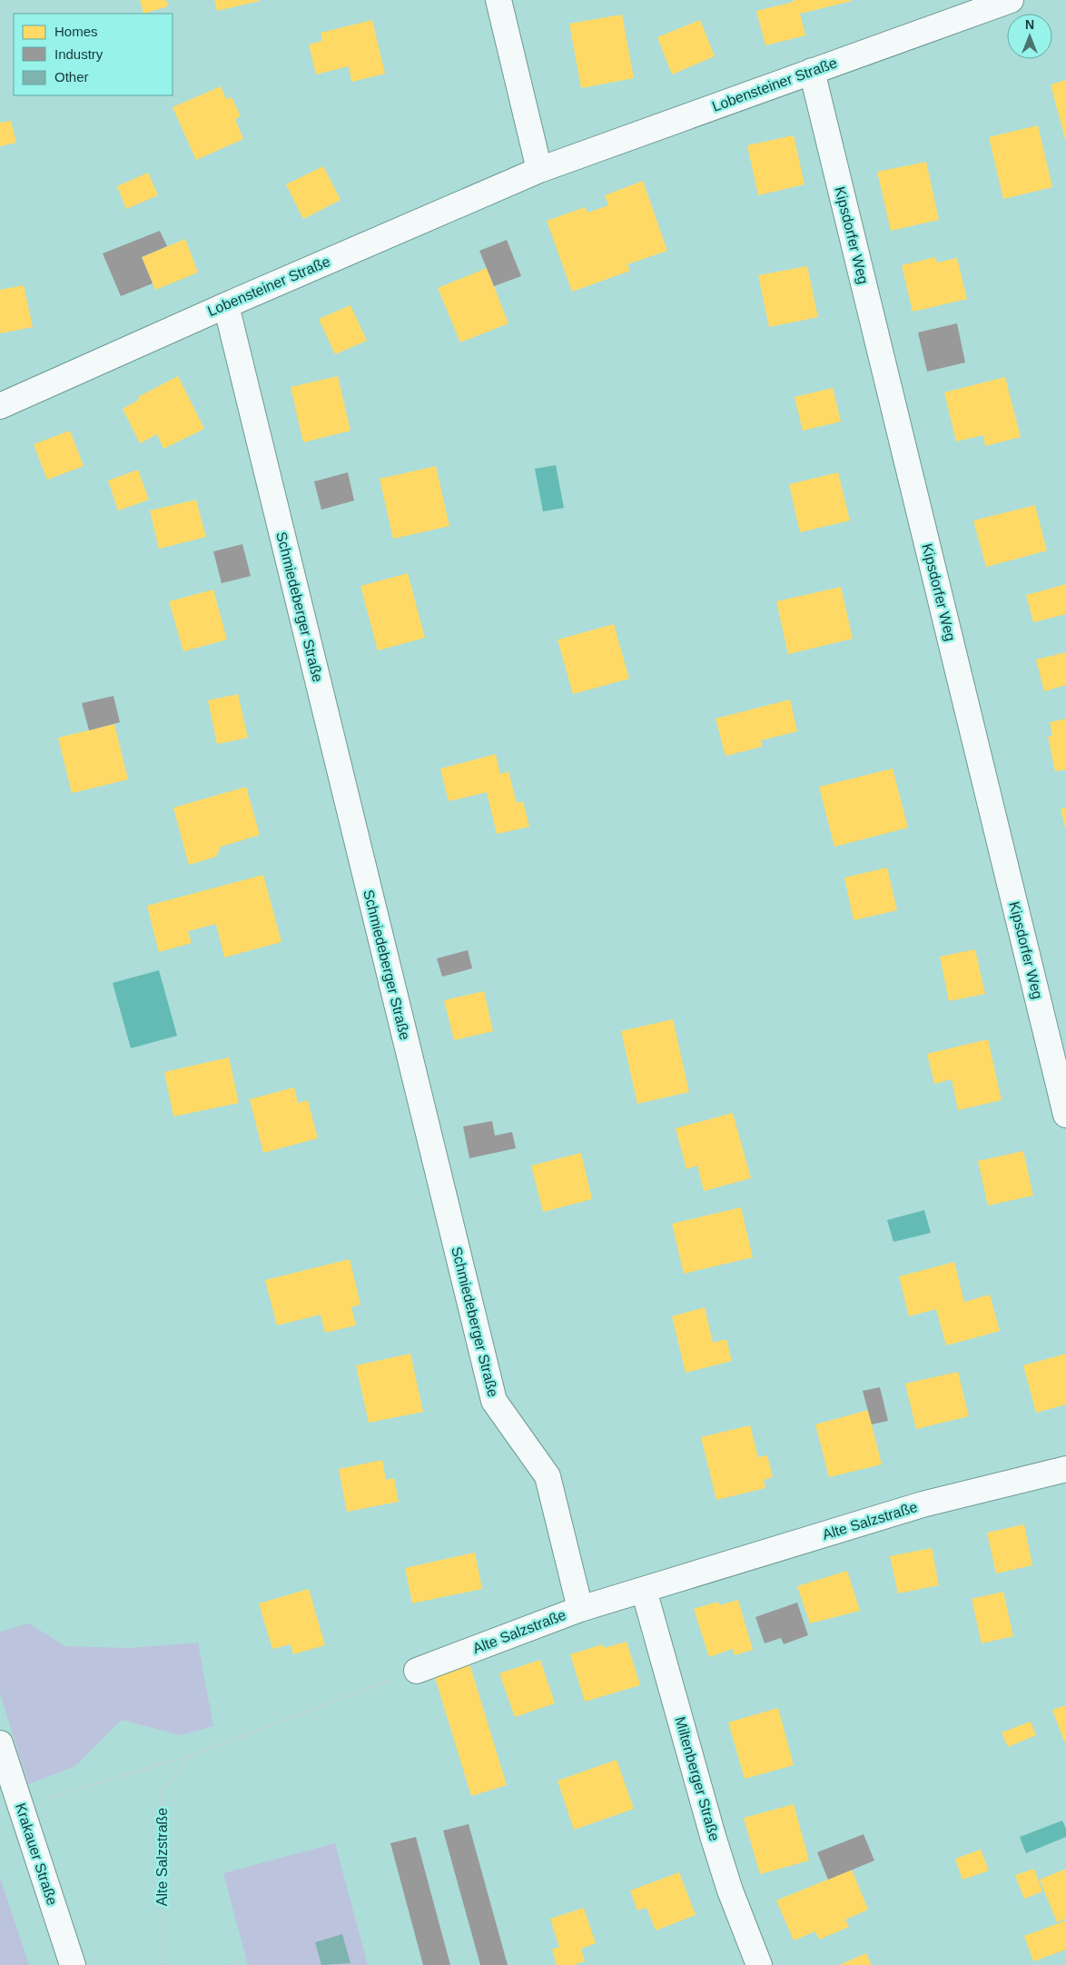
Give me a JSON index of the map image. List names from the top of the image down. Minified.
{"streets":{"street":["Lobensteiner Straße","Kipsdorfer Weg","Schmiedeberger Straße","Alte Salzstraße","Miltenberger Straße","Krakauer Straße"]},"crossings":[["Lobensteiner Straße","Kipsdorfer Weg"],["Lobensteiner Straße","Schmiedeberger Straße"],["Schmiedeberger Straße","Alte Salzstraße"],["Alte Salzstraße","Miltenberger Straße"]],"legend":["Homes","Industry","Other"],"north":"top"}
